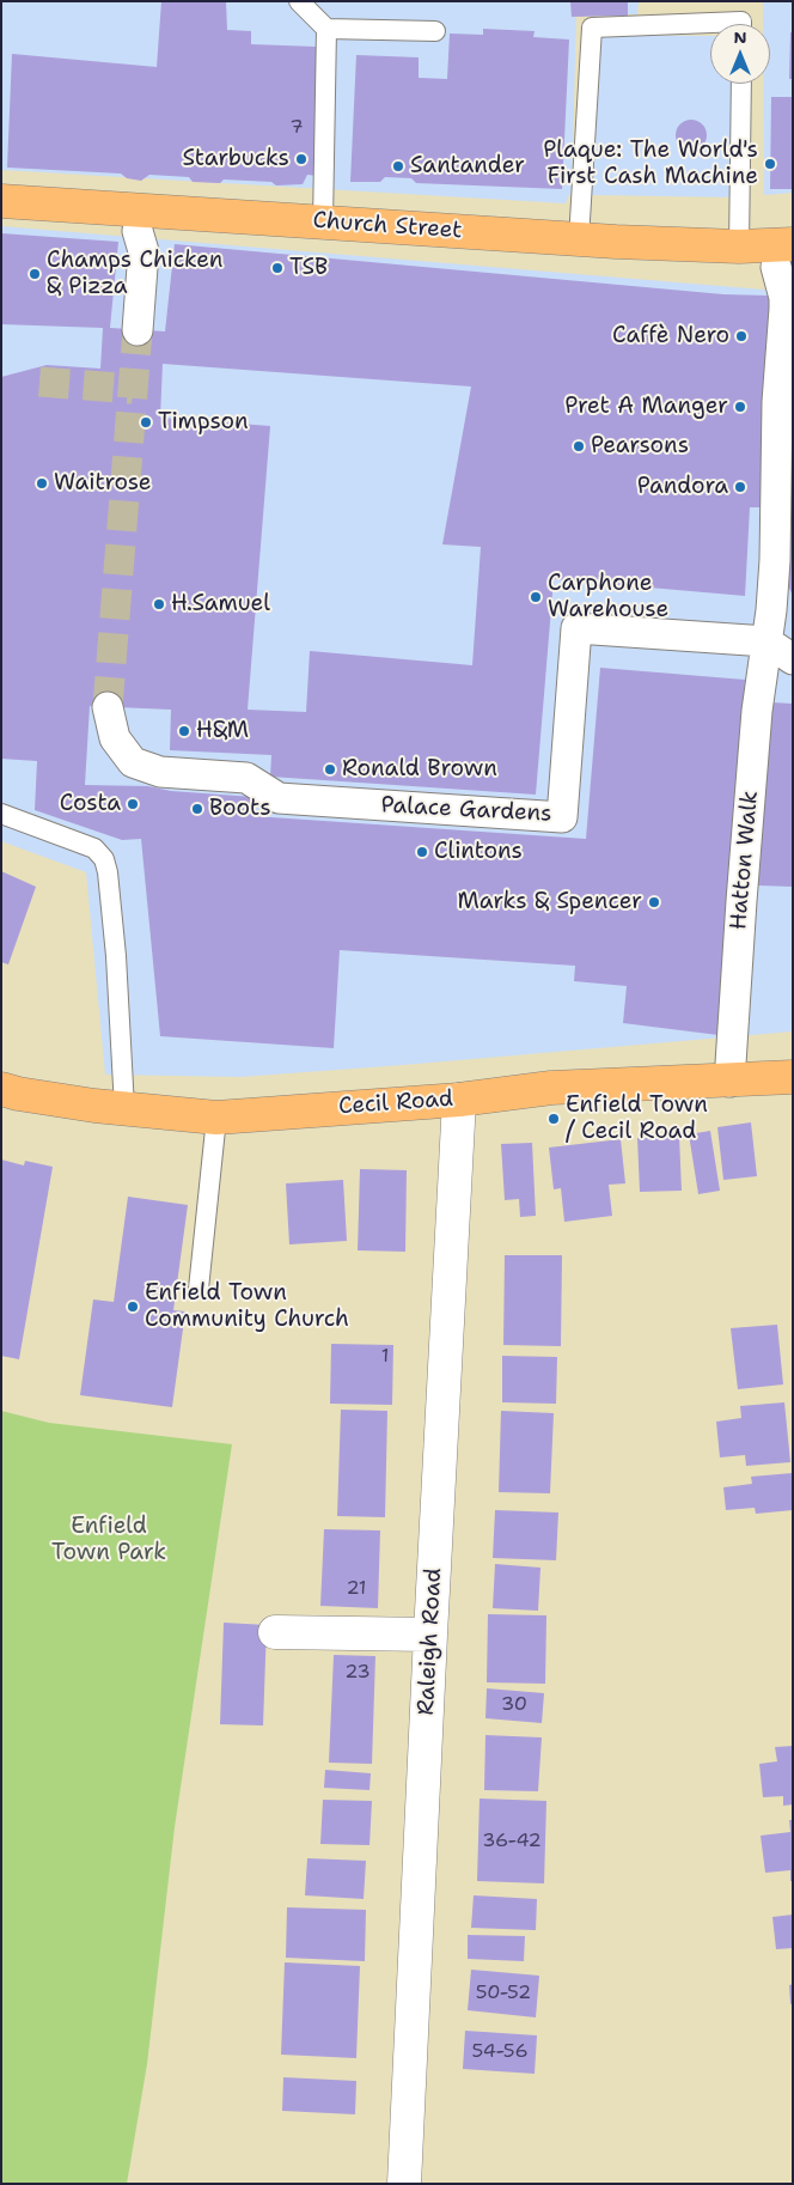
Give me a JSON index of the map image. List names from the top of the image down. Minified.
{"streets":{"main road":["Church Street","Cecil Road"],"street":["Palace Gardens","Hatton Walk","Raleigh Road"]},"crossings":[["Church Street","Hatton Walk"],["Palace Gardens","Hatton Walk"],["Hatton Walk","Cecil Road"],["Cecil Road","Raleigh Road"]],"parks":["Enfield Town Park"],"places":["Starbucks","Plaque: The World's First Cash Machine","Santander","TSB","Champs Chicken & Pizza","Caffè Nero","Pret A Manger","Timpson","Pearsons","Waitrose","Pandora","Carphone Warehouse","H.Samuel","H&M","Ronald Brown","Costa","Boots","Clintons","Marks & Spencer","Enfield Town / Cecil Road","Enfield Town Community Church"],"house_numbers":["7","1","21","23","30","36-42","50-52","54-56"],"north":"top"}
